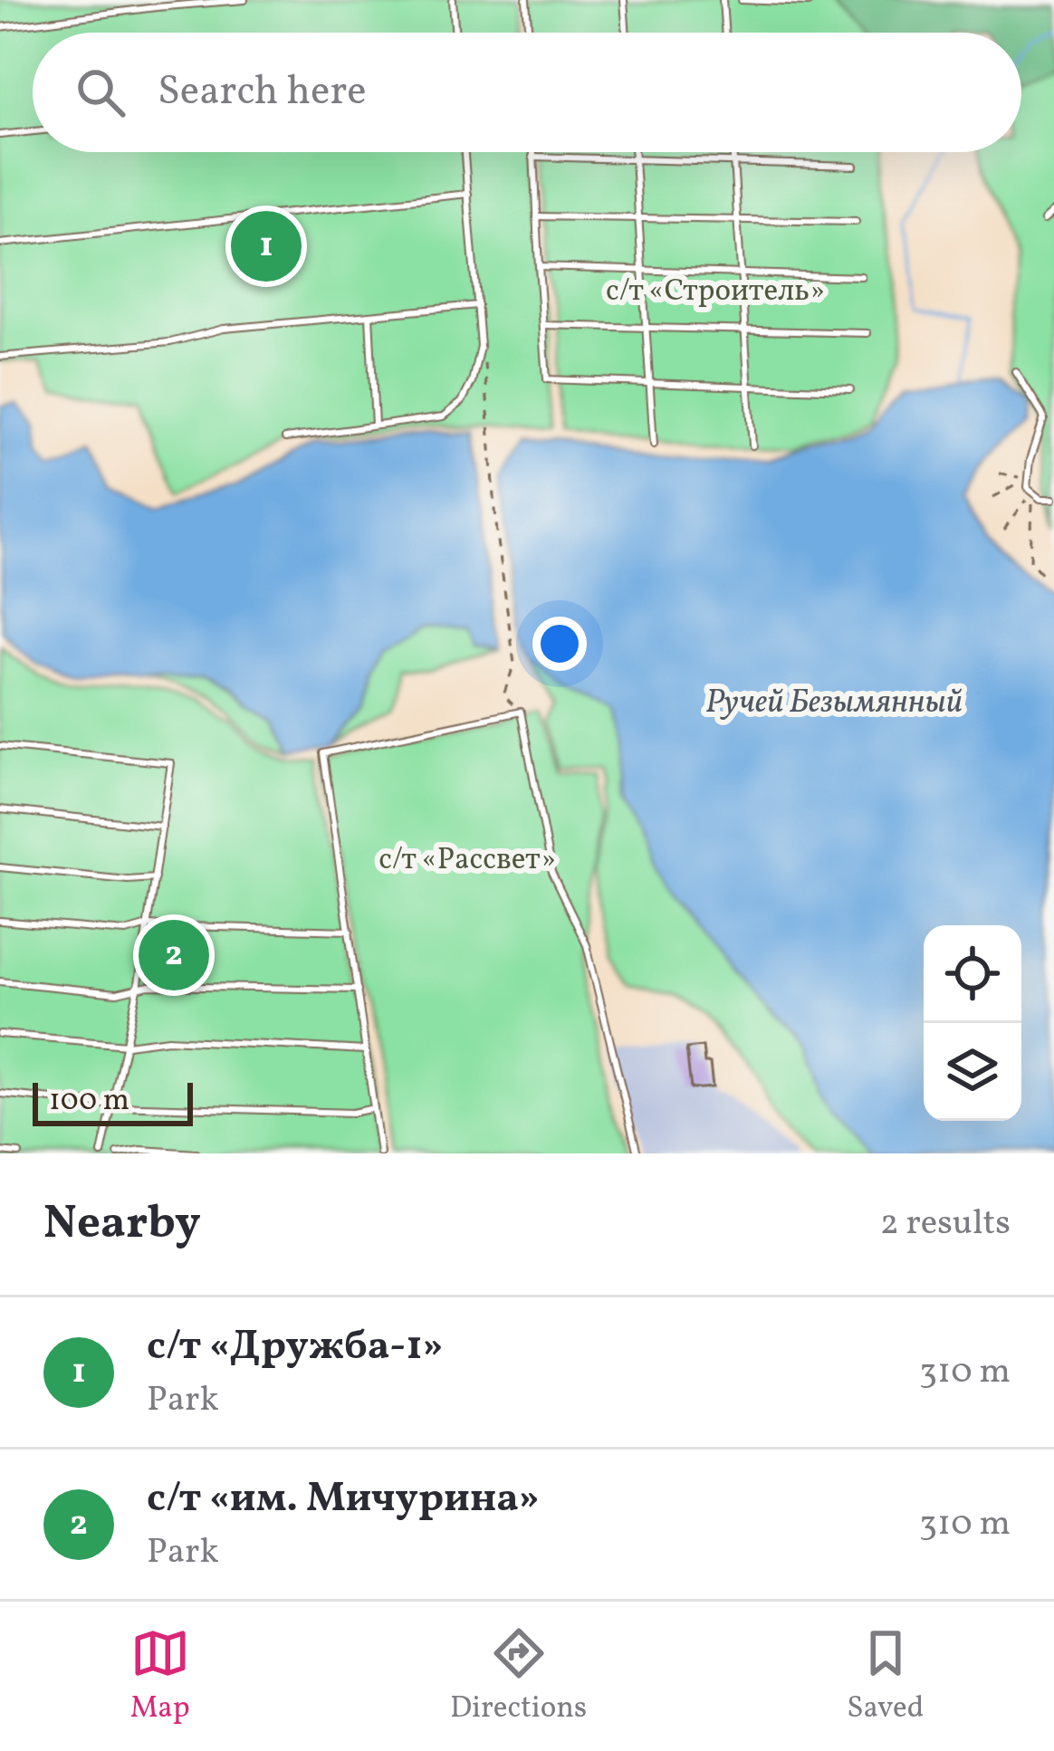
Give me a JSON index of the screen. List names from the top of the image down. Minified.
{"water":["Ручей Безымянный"],"parks":["с/т «Строитель»","с/т «Рассвет»"],"scale_bar":"100 m","page":{"search":"Search here","pins":["1","2"],"scale":"100 m","heading":["Nearby","2 results"],"list":[{"mark":"1","name":"с/т «Дружба-1»","note":"Park","value":"310 m"},{"mark":"2","name":"с/т «им. Мичурина»","note":"Park","value":"310 m"}],"nav":["Map","Directions","Saved"]}}
